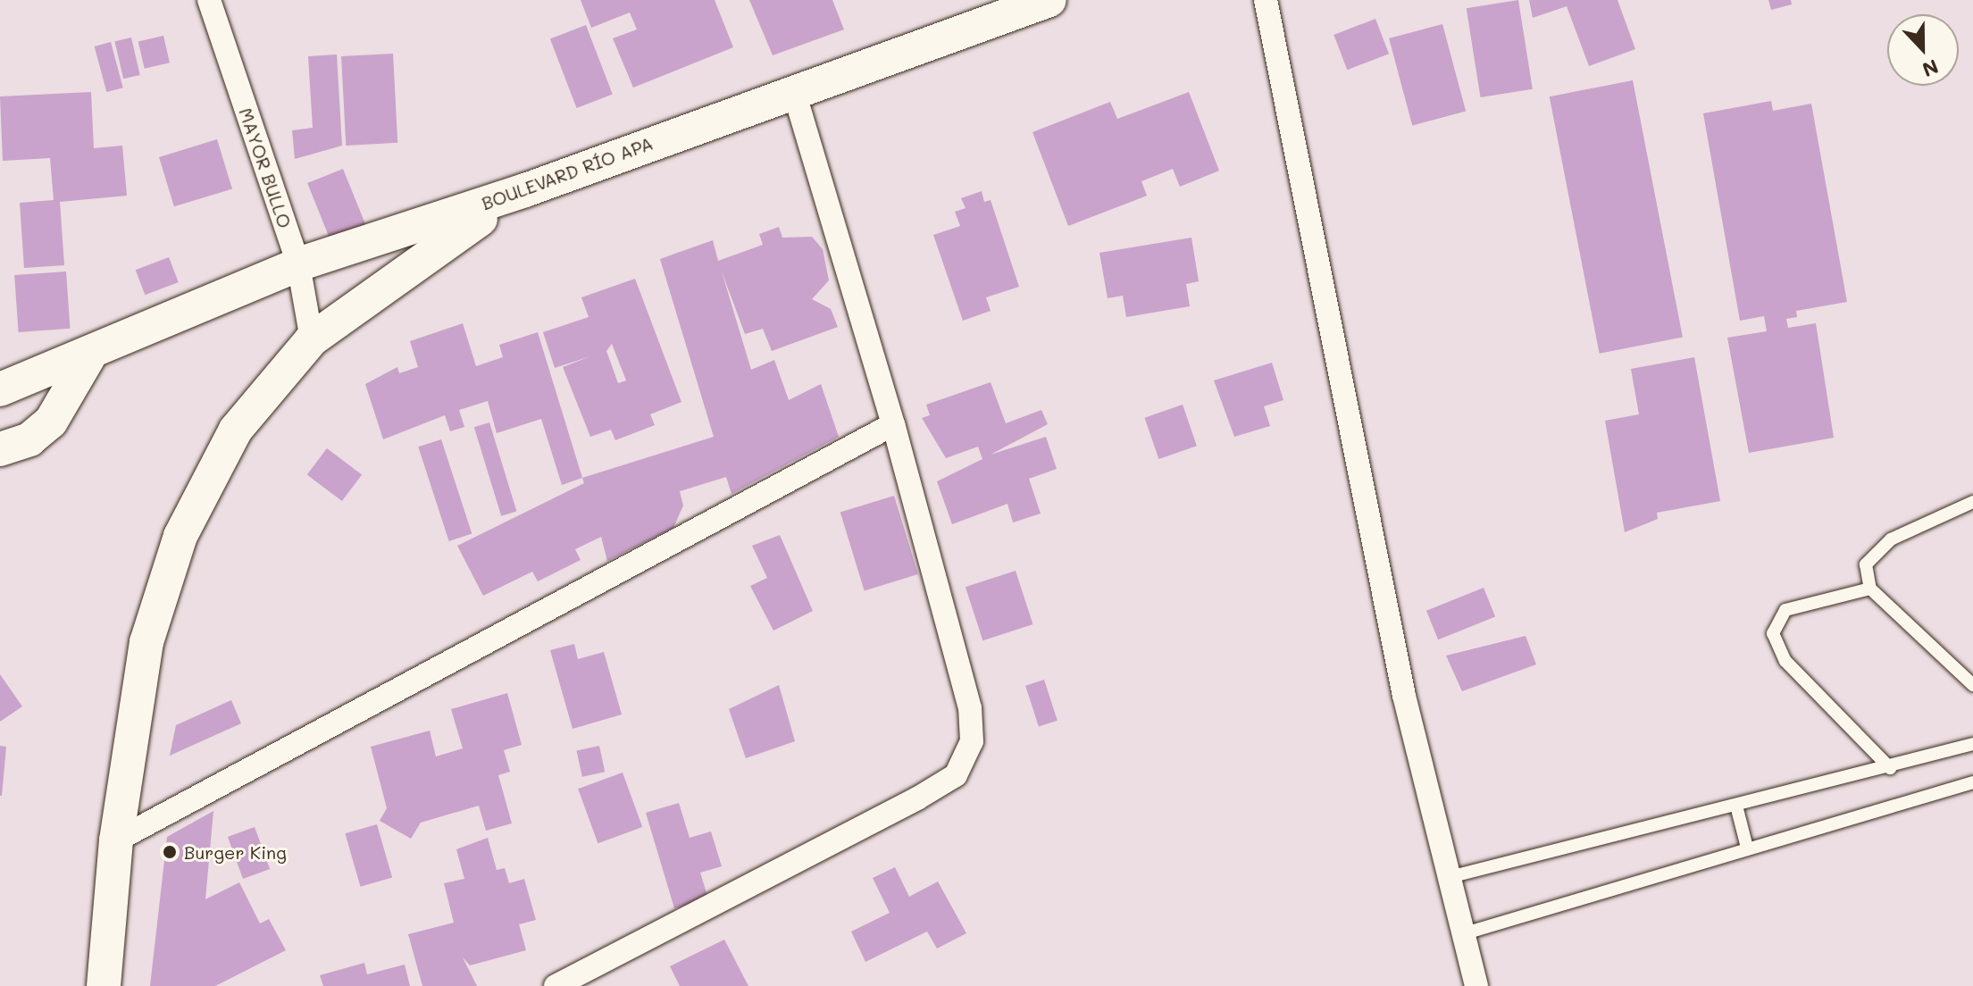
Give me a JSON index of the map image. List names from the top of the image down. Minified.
{"streets":{"main road":["BOULEVARD RÍO APA"],"street":["MAYOR BULLO"]},"crossings":[["MAYOR BULLO","BOULEVARD RÍO APA"]],"places":["Burger King"],"north":"bottom"}
